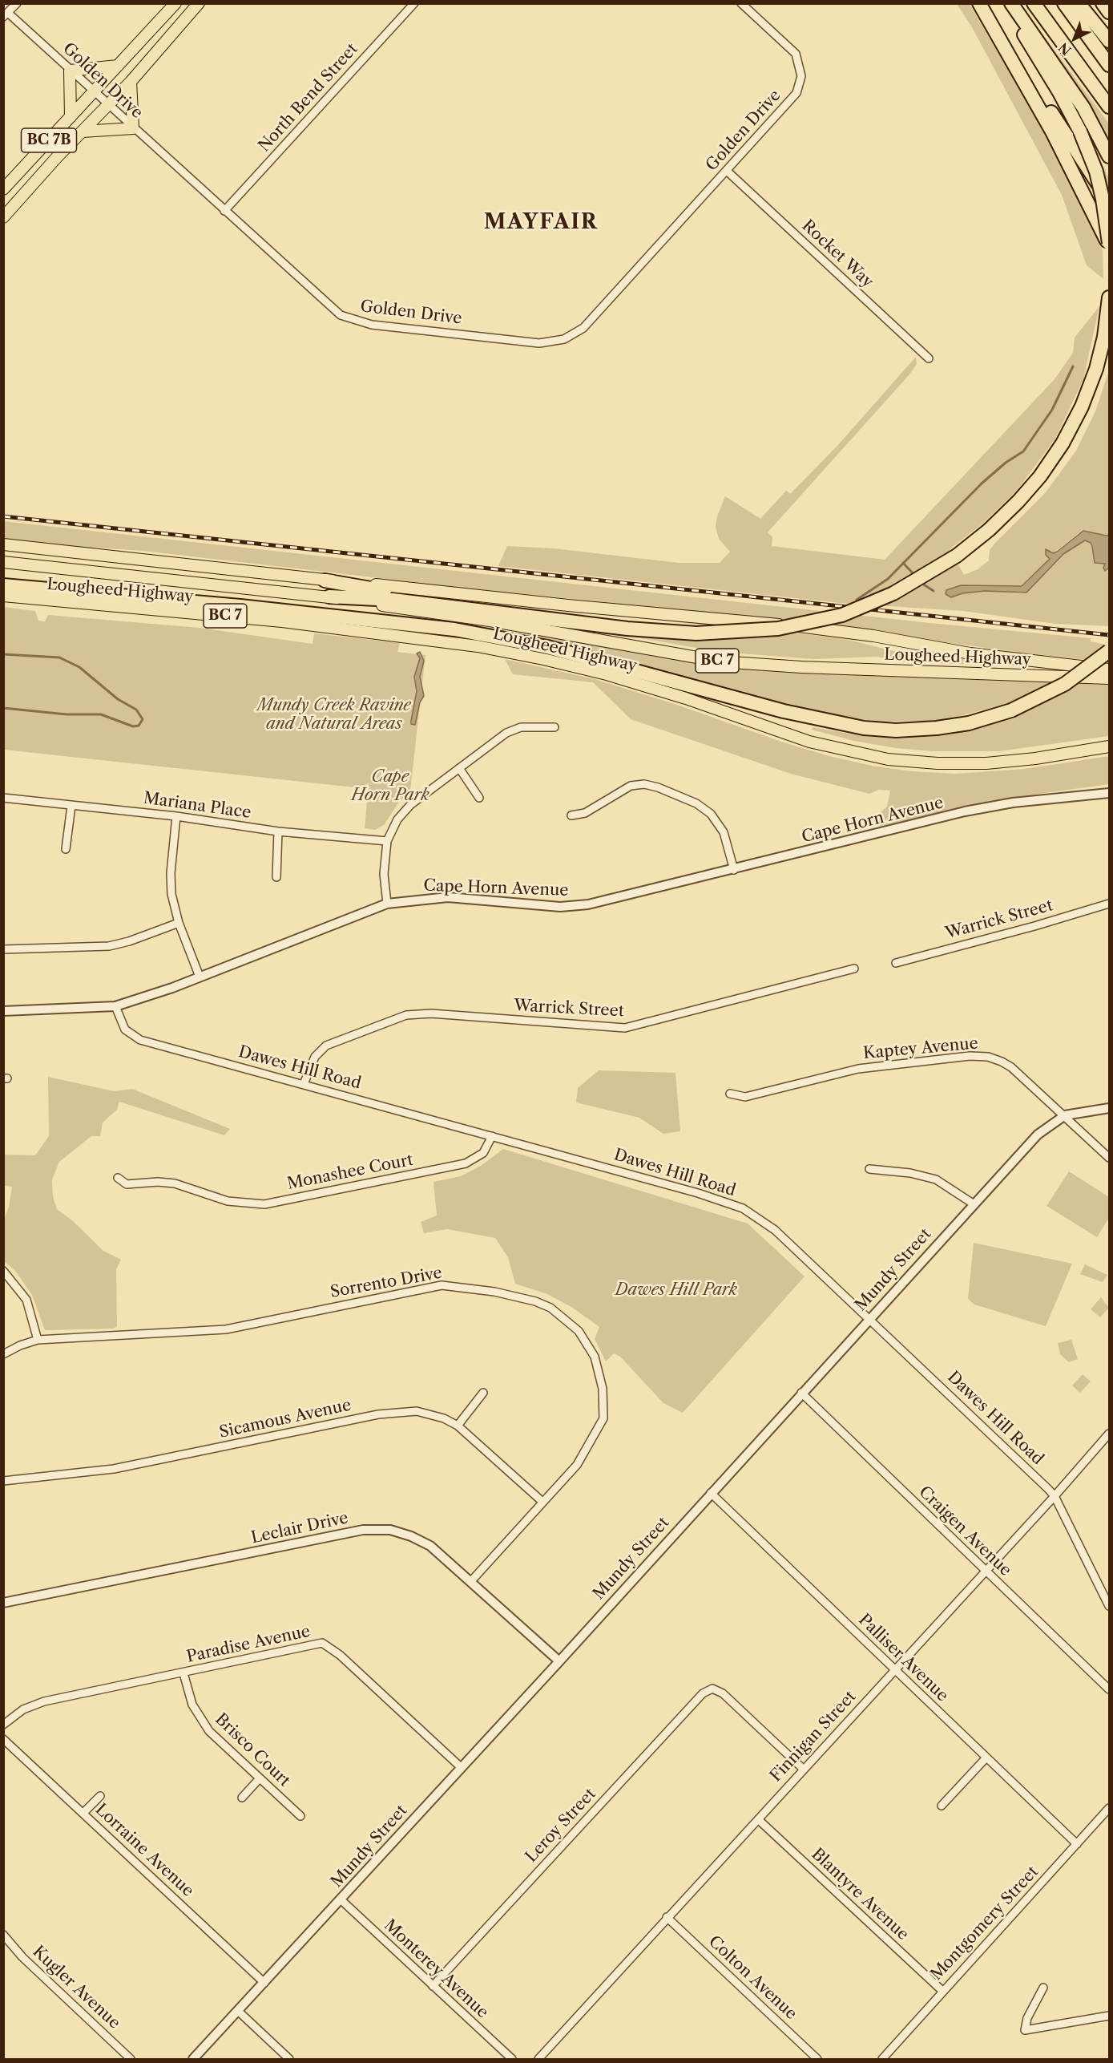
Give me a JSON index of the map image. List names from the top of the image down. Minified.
{"streets":{"main road":["BC 7B","Lougheed Highway","BC 7"],"street":["Golden Drive","North Bend Street","Rocket Way","Mariana Place","Cape Horn Avenue","Warrick Street","Kaptey Avenue","Dawes Hill Road","Monashee Court","Mundy Street","Sorrento Drive","Sicamous Avenue","Leclair Drive","Craigen Avenue","Paradise Avenue","Palliser Avenue","Finnigan Street","Brisco Court","Leroy Street","Lorraine Avenue","Blantyre Avenue","Montgomery Street","Monterey Avenue","Colton Avenue","Kugler Avenue"]},"crossings":[["Golden Drive","North Bend Street"],["Golden Drive","BC 7B"],["Golden Drive","Rocket Way"],["Cape Horn Avenue","Dawes Hill Road"],["Warrick Street","Dawes Hill Road"],["Kaptey Avenue","Mundy Street"],["Dawes Hill Road","Monashee Court"],["Dawes Hill Road","Mundy Street"],["Dawes Hill Road","Finnigan Street"],["Mundy Street","Leclair Drive"],["Mundy Street","Craigen Avenue"],["Mundy Street","Paradise Avenue"],["Mundy Street","Palliser Avenue"],["Mundy Street","Lorraine Avenue"],["Mundy Street","Monterey Avenue"],["Sorrento Drive","Sicamous Avenue"],["Sorrento Drive","Leclair Drive"],["Craigen Avenue","Finnigan Street"],["Paradise Avenue","Brisco Court"],["Palliser Avenue","Finnigan Street"],["Palliser Avenue","Montgomery Street"],["Finnigan Street","Leroy Street"],["Finnigan Street","Blantyre Avenue"],["Finnigan Street","Colton Avenue"],["Leroy Street","Monterey Avenue"],["Blantyre Avenue","Montgomery Street"]],"districts":["MAYFAIR"],"parks":["Mundy Creek Ravine and Natural Areas","Cape Horn Park","Dawes Hill Park"],"north":"bottom left"}
